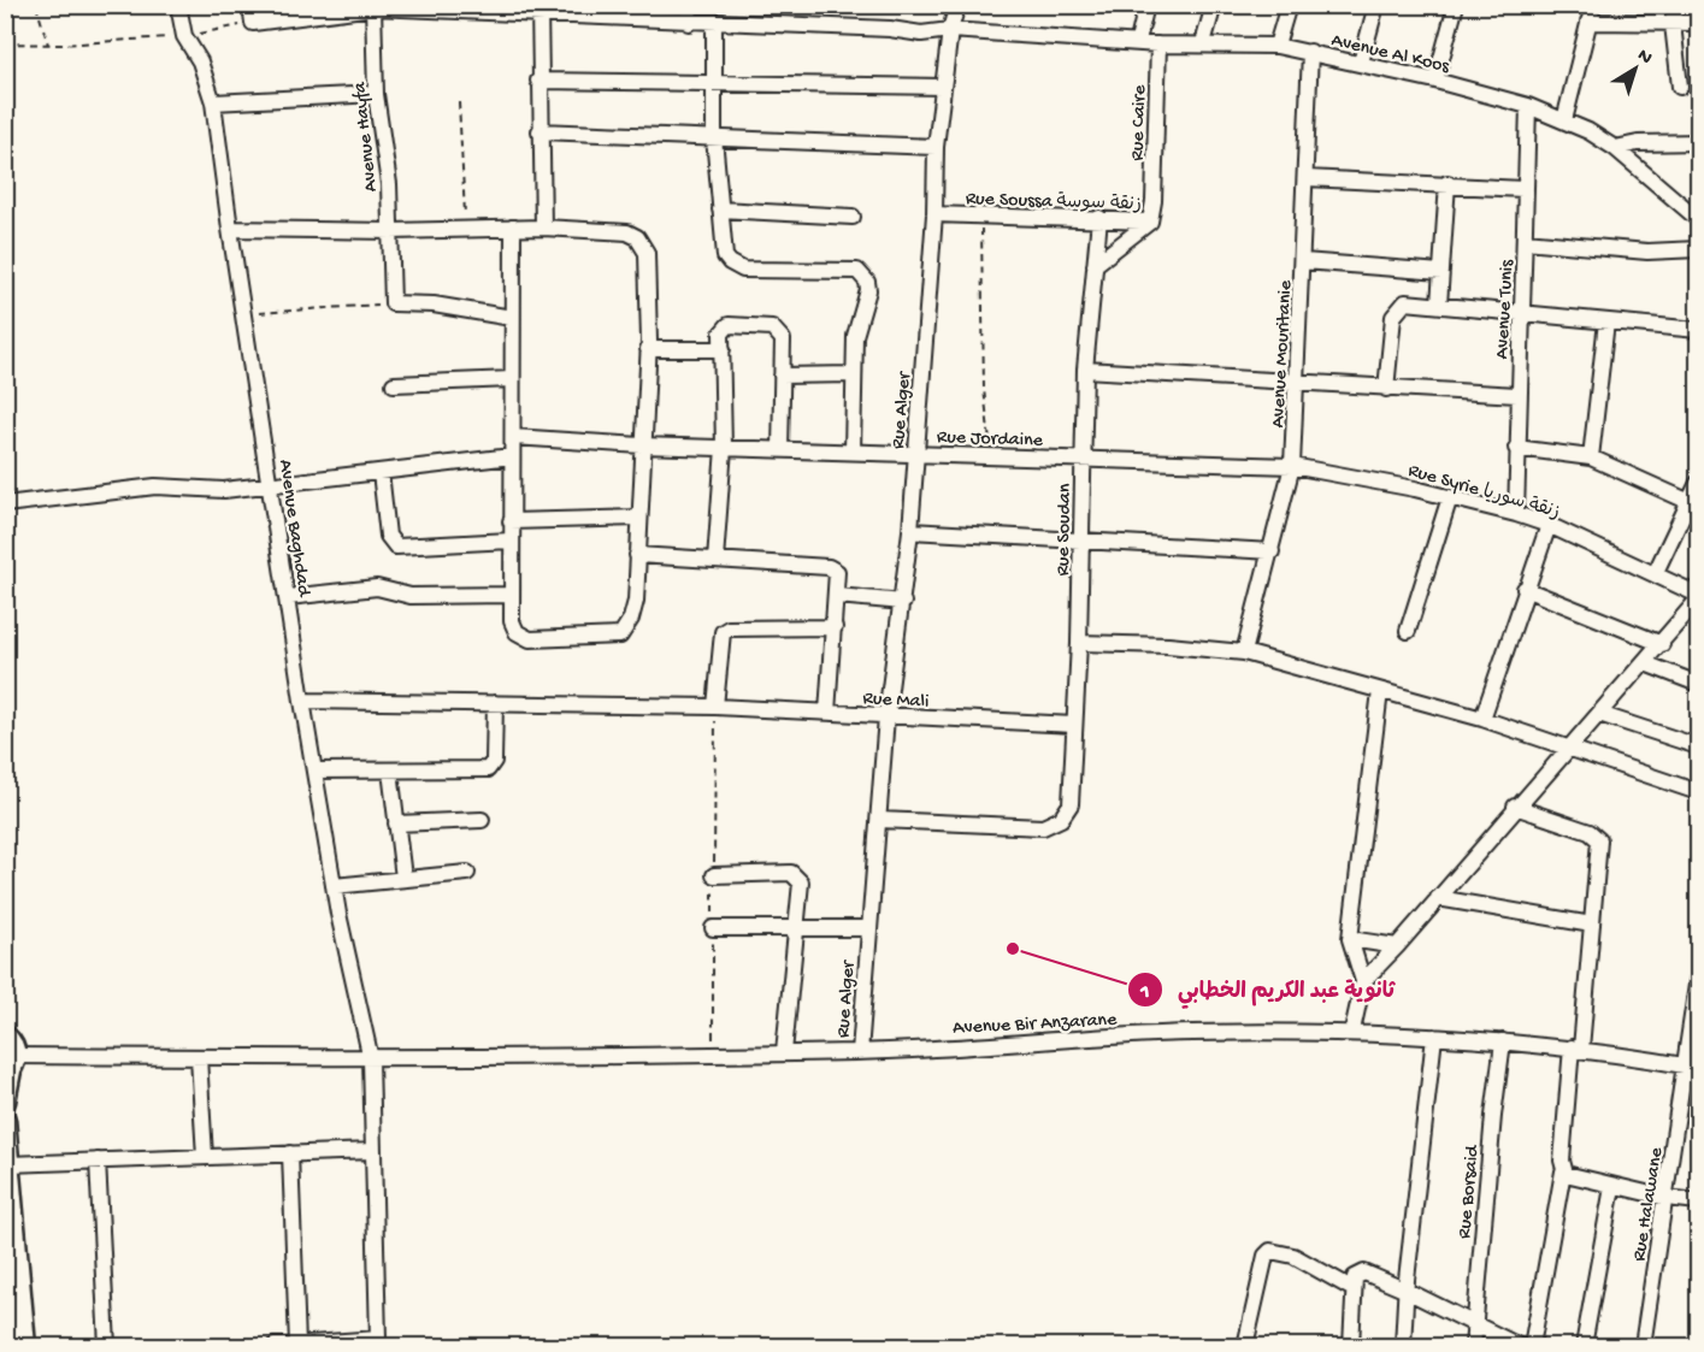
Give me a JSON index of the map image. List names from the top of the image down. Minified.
{"streets":{"street":["Avenue Al Koos","Rue Caire","Avenue Hayfa","Rue Soussa زنقة سوسة","Avenue Tunis","Avenue Mouritanie","Rue Alger","Rue Jordaine","Rue Syrie زنقة سوريا","Avenue Baghdad","Rue Soudan","Rue Mali","Avenue Bir Anzarane","Rue Borsaid","Rue Halawane"]},"crossings":[["Avenue Al Koos","Rue Caire"],["Avenue Al Koos","Avenue Hayfa"],["Avenue Al Koos","Avenue Tunis"],["Avenue Al Koos","Avenue Mouritanie"],["Avenue Al Koos","Rue Alger"],["Rue Caire","Rue Soussa زنقة سوسة"],["Rue Soussa زنقة سوسة","Rue Alger"],["Rue Soussa زنقة سوسة","Rue Soudan"],["Avenue Tunis","Rue Syrie زنقة سوريا"],["Avenue Mouritanie","Rue Jordaine"],["Avenue Mouritanie","Rue Syrie زنقة سوريا"],["Rue Alger","Rue Jordaine"],["Rue Alger","Rue Soudan"],["Rue Alger","Rue Mali"],["Rue Alger","Avenue Bir Anzarane"],["Rue Jordaine","Rue Syrie زنقة سوريا"],["Rue Jordaine","Rue Soudan"],["Avenue Baghdad","Rue Mali"],["Avenue Baghdad","Avenue Bir Anzarane"],["Rue Soudan","Rue Mali"],["Avenue Bir Anzarane","Rue Borsaid"],["Avenue Bir Anzarane","Rue Halawane"]],"places":["ثانوية عبد الكريم الخطابي"],"north":"top right"}
